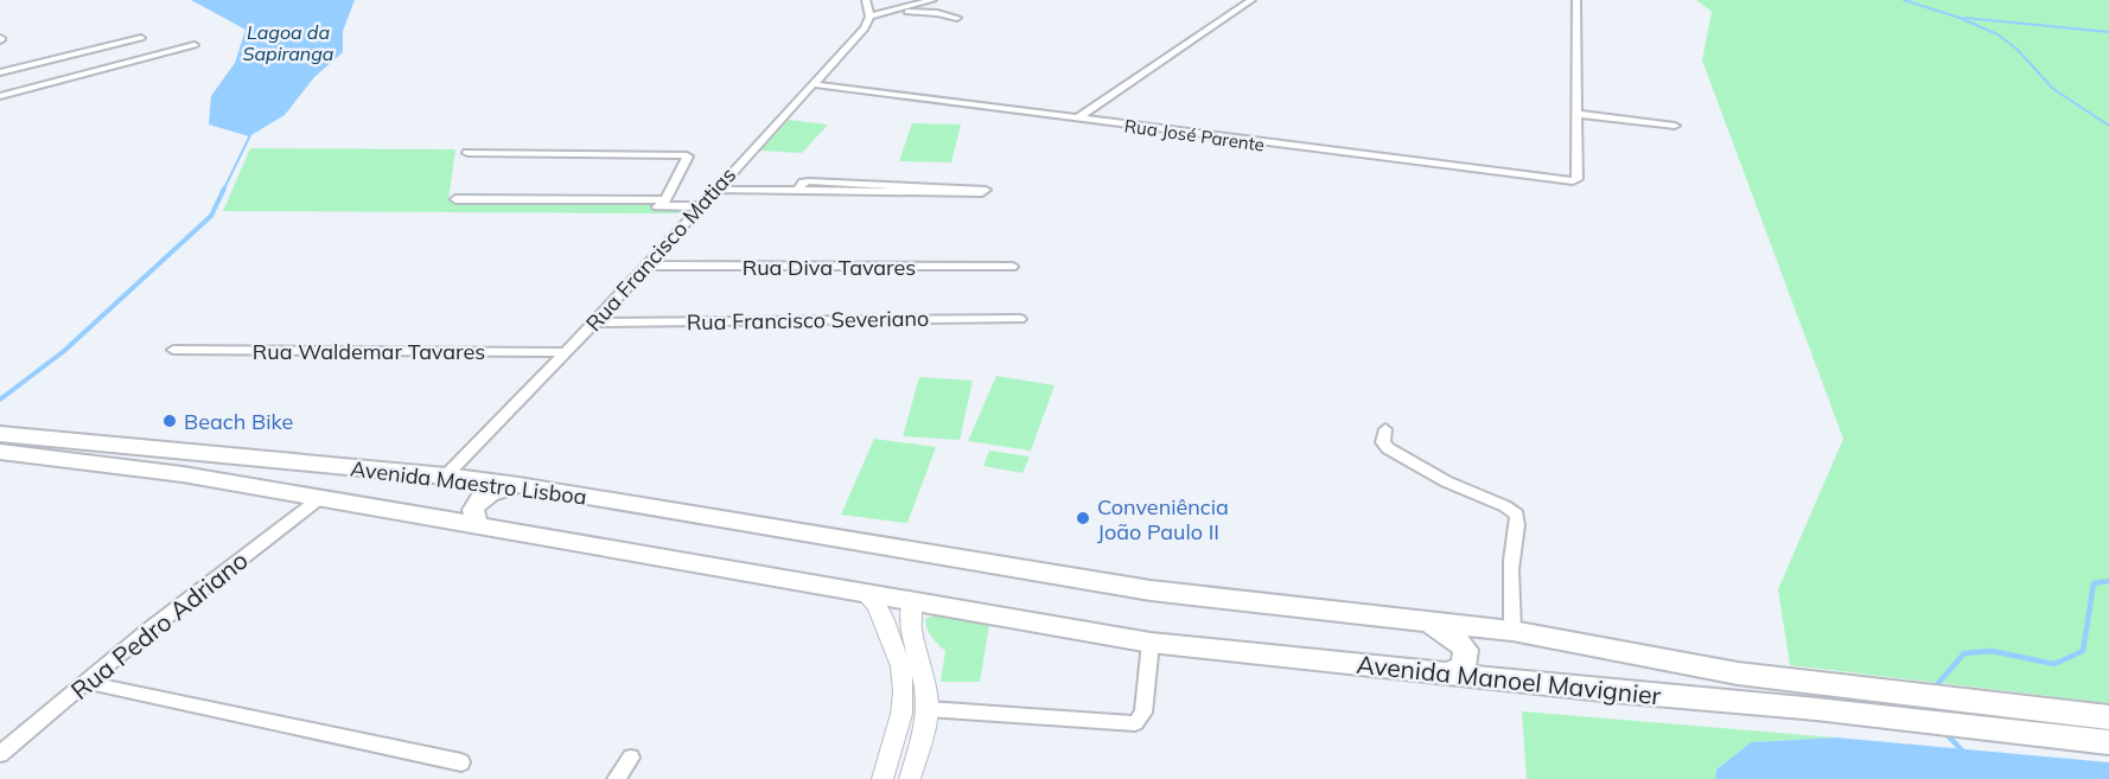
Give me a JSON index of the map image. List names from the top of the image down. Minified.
{"streets":{"highway":["Avenida Maestro Lisboa","Avenida Manoel Mavignier"],"street":["Rua José Parente","Rua Francisco Matias","Rua Diva Tavares","Rua Francisco Severiano","Rua Waldemar Tavares","Rua Pedro Adriano"]},"crossings":[["Rua José Parente","Rua Francisco Matias"],["Rua Francisco Matias","Rua Diva Tavares"],["Rua Francisco Matias","Rua Francisco Severiano"],["Rua Francisco Matias","Rua Waldemar Tavares"],["Rua Francisco Matias","Avenida Maestro Lisboa"],["Avenida Maestro Lisboa","Rua Pedro Adriano"],["Avenida Maestro Lisboa","Avenida Manoel Mavignier"]],"water":["Lagoa da Sapiranga"],"places":["Beach Bike","Conveniência João Paulo II"]}
